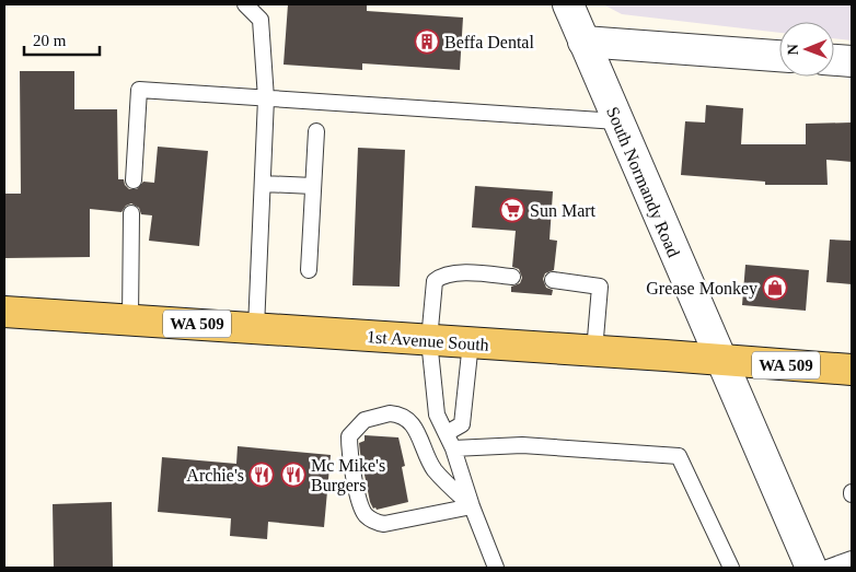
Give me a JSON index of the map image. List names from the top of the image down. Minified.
{"streets":{"main road":["WA 509","1st Avenue South"],"street":["South Normandy Road"]},"crossings":[["South Normandy Road","1st Avenue South"]],"places":{"building":["Beffa Dental"],"supermarket":["Sun Mart"],"shop":["Grease Monkey"],"restaurant":["Archie's","Mc Mike's Burgers"]},"scale_bar":"20 m","north":"left"}
